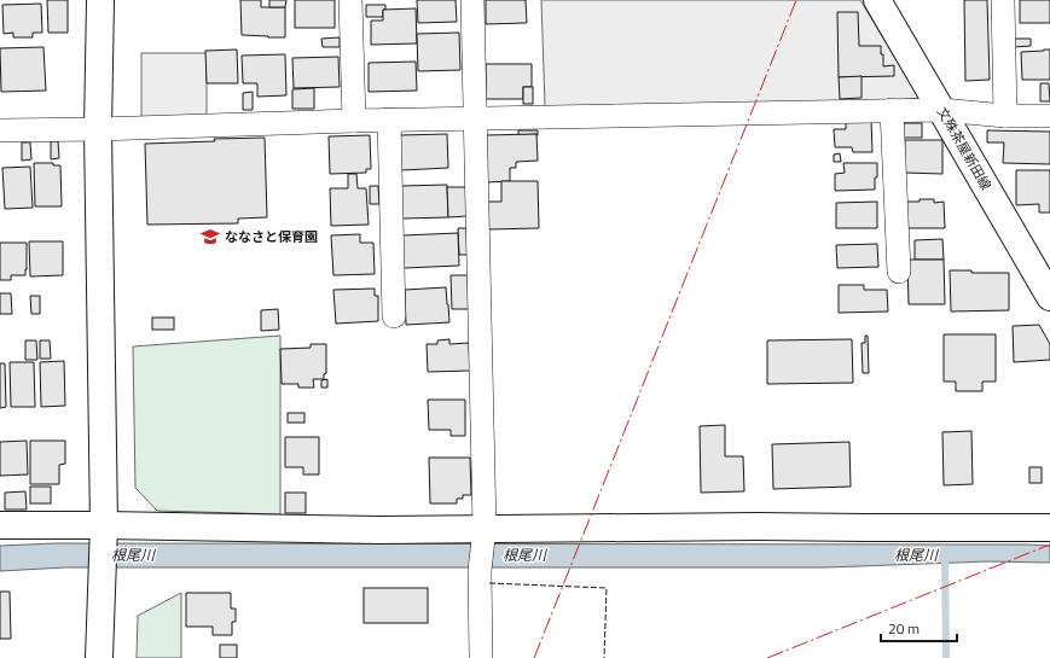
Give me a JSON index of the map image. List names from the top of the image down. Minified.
{"streets":{"street":["文殊茶屋新田線"]},"water":["根尾川"],"places":{"school or university":["ななさと保育園"]},"scale_bar":"20 m"}
